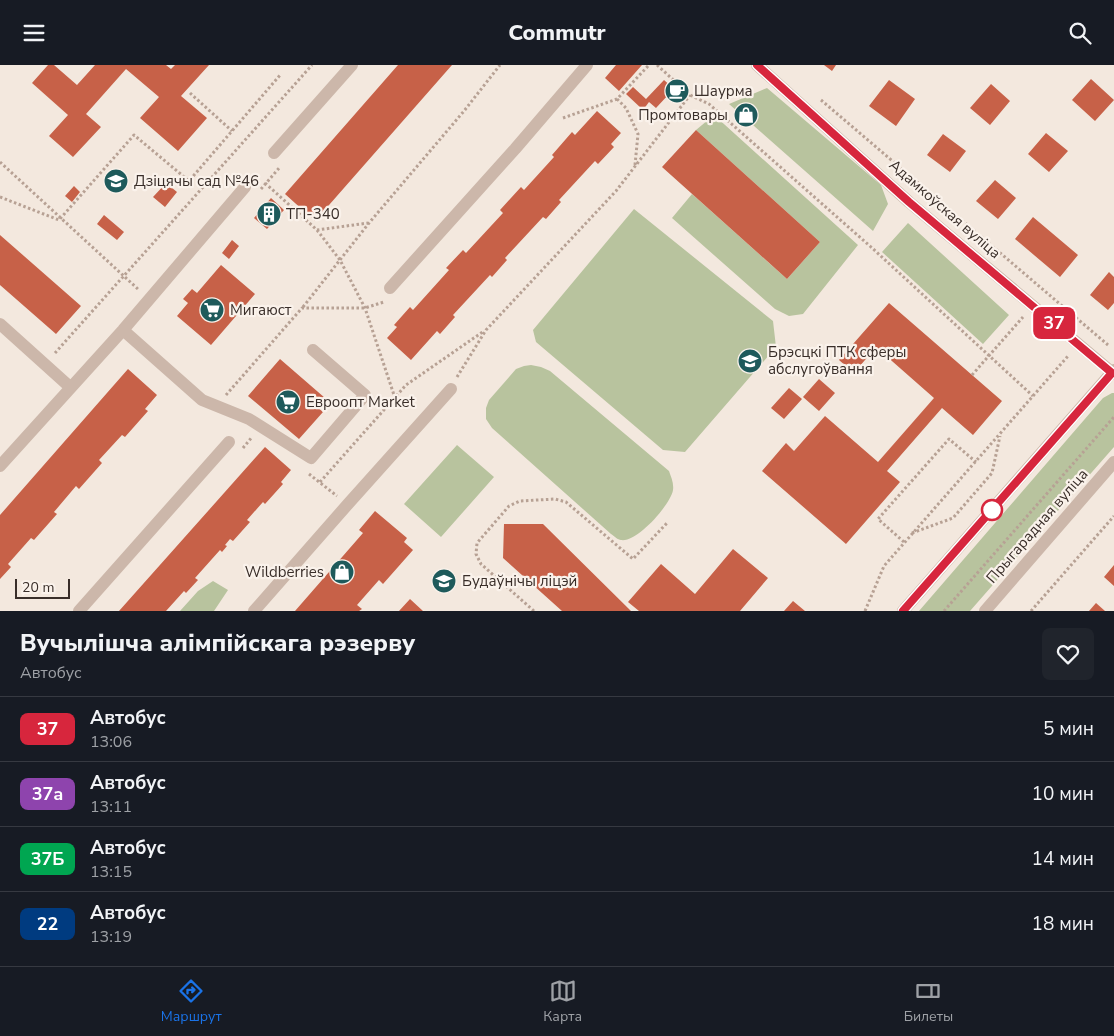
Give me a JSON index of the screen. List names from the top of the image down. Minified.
{"streets":{"street":["Адамкоўская вуліца","Прыгарадная вуліца"]},"places":{"cafe":["Шаурма"],"shop":["Промтовары","Wildberries"],"school or university":["Дзіцячы сад №46","Брэсцкі ПТК сферы абслугоўвання","Будаўнічы ліцэй"],"building":["ТП-340"],"supermarket":["Мигаюст","Евроопт Market"]},"lines":["bus line 37"],"scale_bar":"20 m","page":{"header":"Commutr","on_map":"37","scale":"20 m","heading":["Вучылішча алімпійскага рэзерву","Автобус"],"list":[{"mark":"37","name":"Автобус","note":"13:06","value":"5 мин"},{"mark":"37а","name":"Автобус","note":"13:11","value":"10 мин"},{"mark":"37Б","name":"Автобус","note":"13:15","value":"14 мин"},{"mark":"22","name":"Автобус","note":"13:19","value":"18 мин"}],"tabs":["Маршрут","Карта","Билеты"]}}
